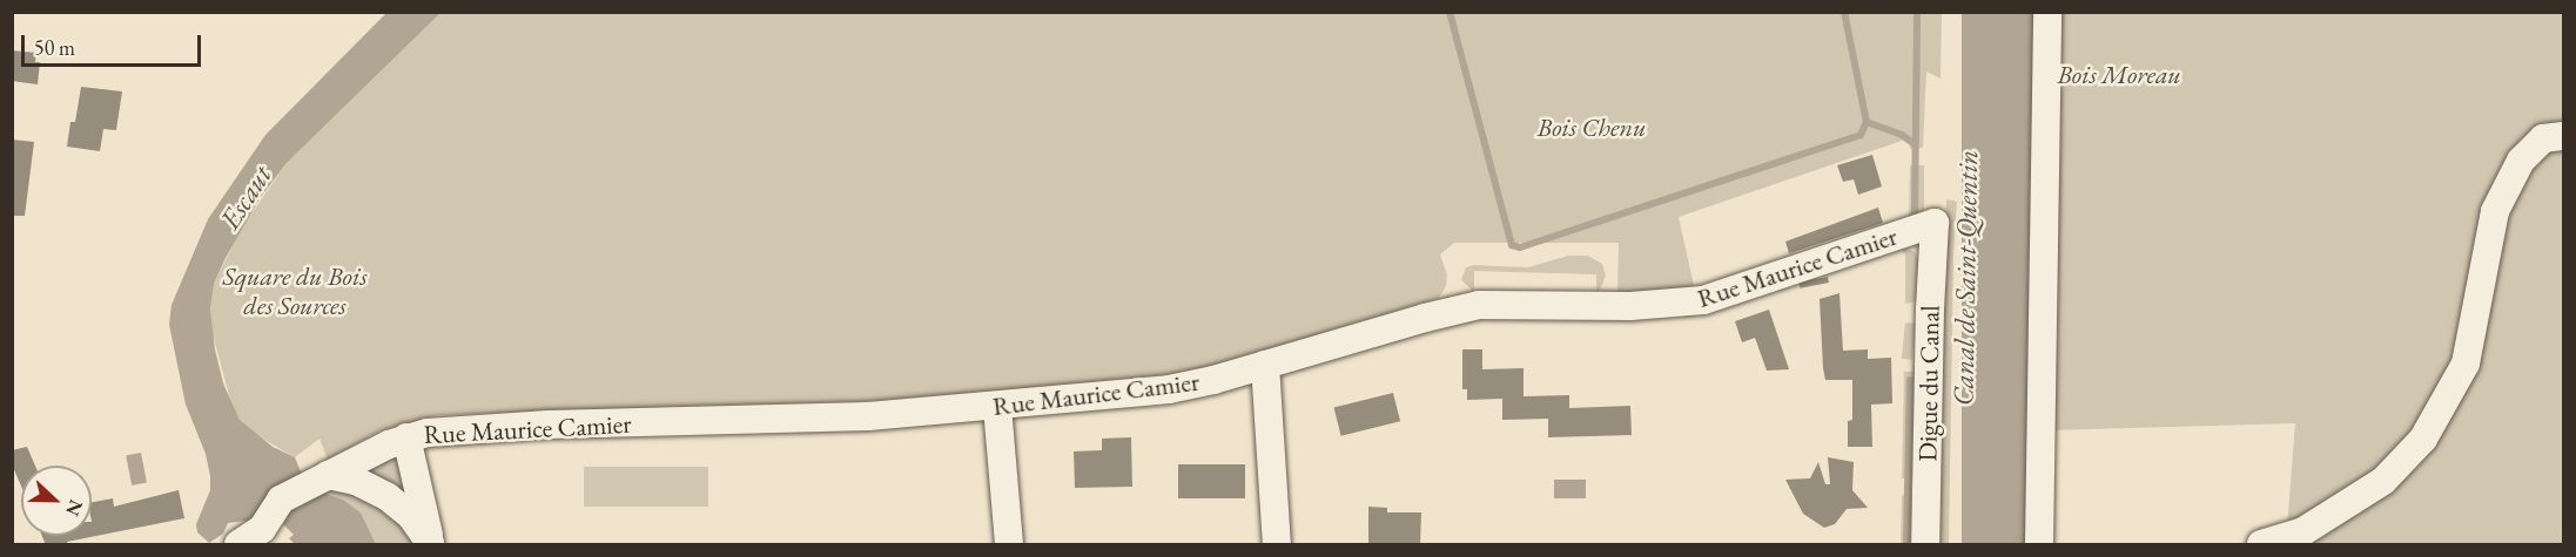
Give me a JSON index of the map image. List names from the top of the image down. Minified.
{"streets":{"street":["Rue Maurice Camier","Digue du Canal"]},"crossings":[["Rue Maurice Camier","Digue du Canal"]],"water":["Escaut","Canal de Saint-Quentin"],"parks":["Bois Moreau","Bois Chenu","Square du Bois des Sources"],"scale_bar":"50 m","north":"right"}
